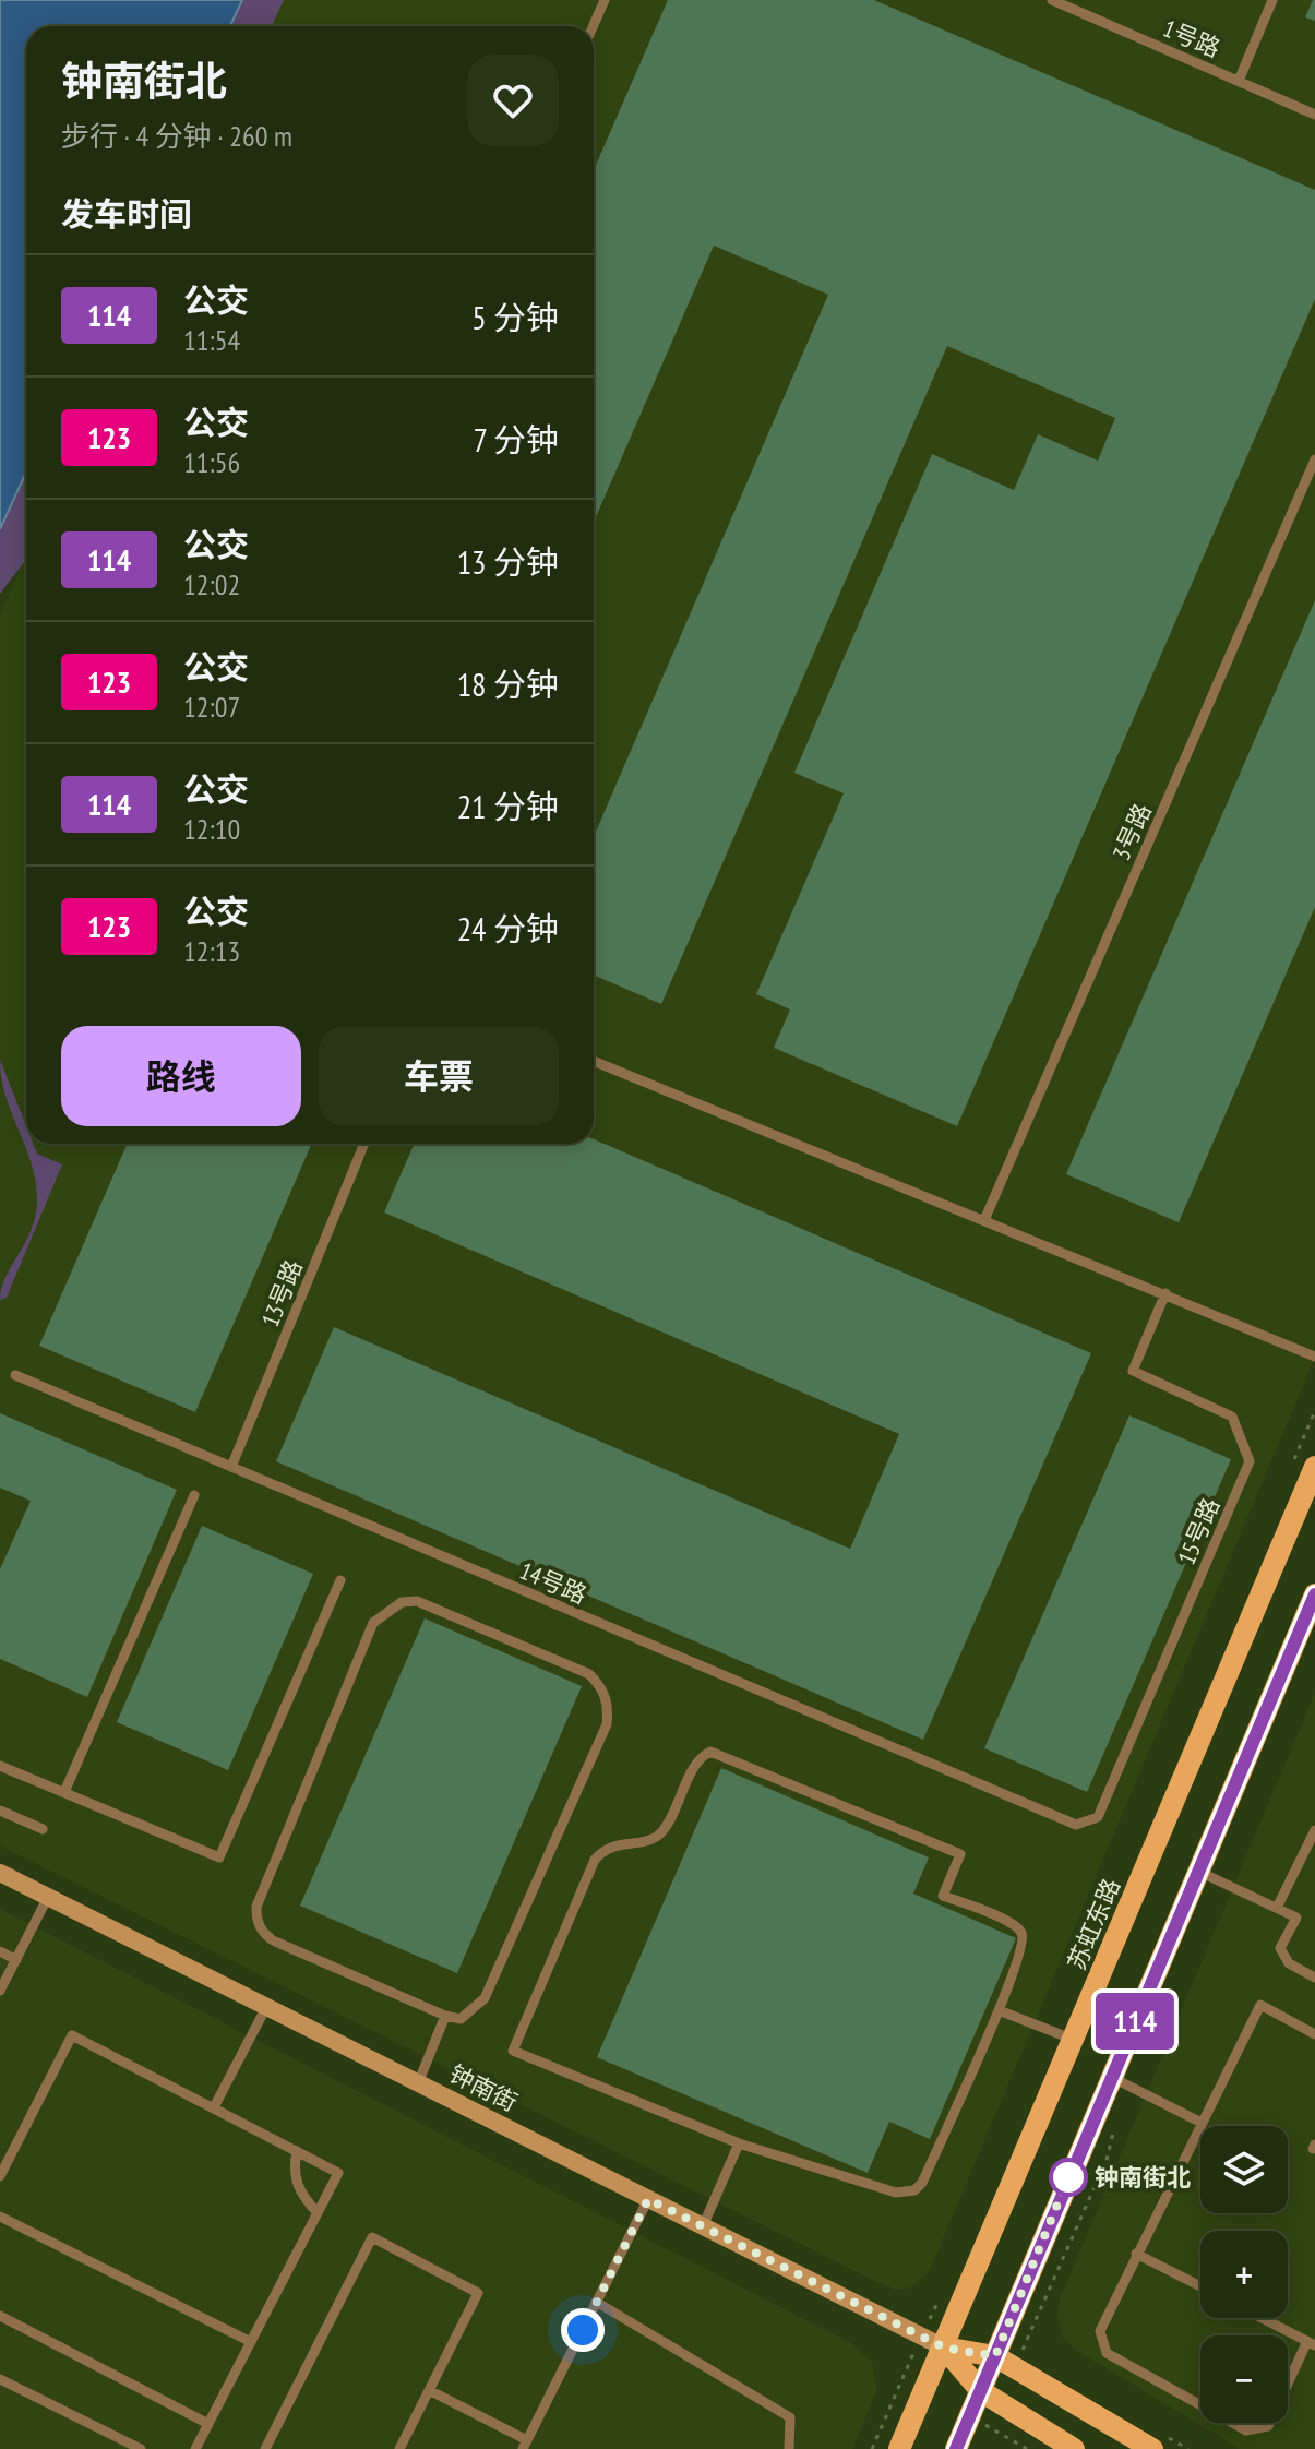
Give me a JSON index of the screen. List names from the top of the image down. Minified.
{"streets":{"main road":["苏虹东路","钟南街"],"lane":["1号路","3号路","13号路","15号路","14号路"]},"crossings":[["13号路","14号路"],["15号路","14号路"],["苏虹东路","钟南街"]],"places":["钟南街北"],"lines":["bus line 114"],"page":{"on_map":"114","heading":[["钟南街北","步行 · 4 分钟 · 260 m"],"发车时间"],"list":[{"mark":"114","name":"公交","note":"11:54","value":"5 分钟"},{"mark":"123","name":"公交","note":"11:56","value":"7 分钟"},{"mark":"114","name":"公交","note":"12:02","value":"13 分钟"},{"mark":"123","name":"公交","note":"12:07","value":"18 分钟"},{"mark":"114","name":"公交","note":"12:10","value":"21 分钟"},{"mark":"123","name":"公交","note":"12:13","value":"24 分钟"}],"buttons":["路线","车票"],"map_buttons":["+","−"]}}
